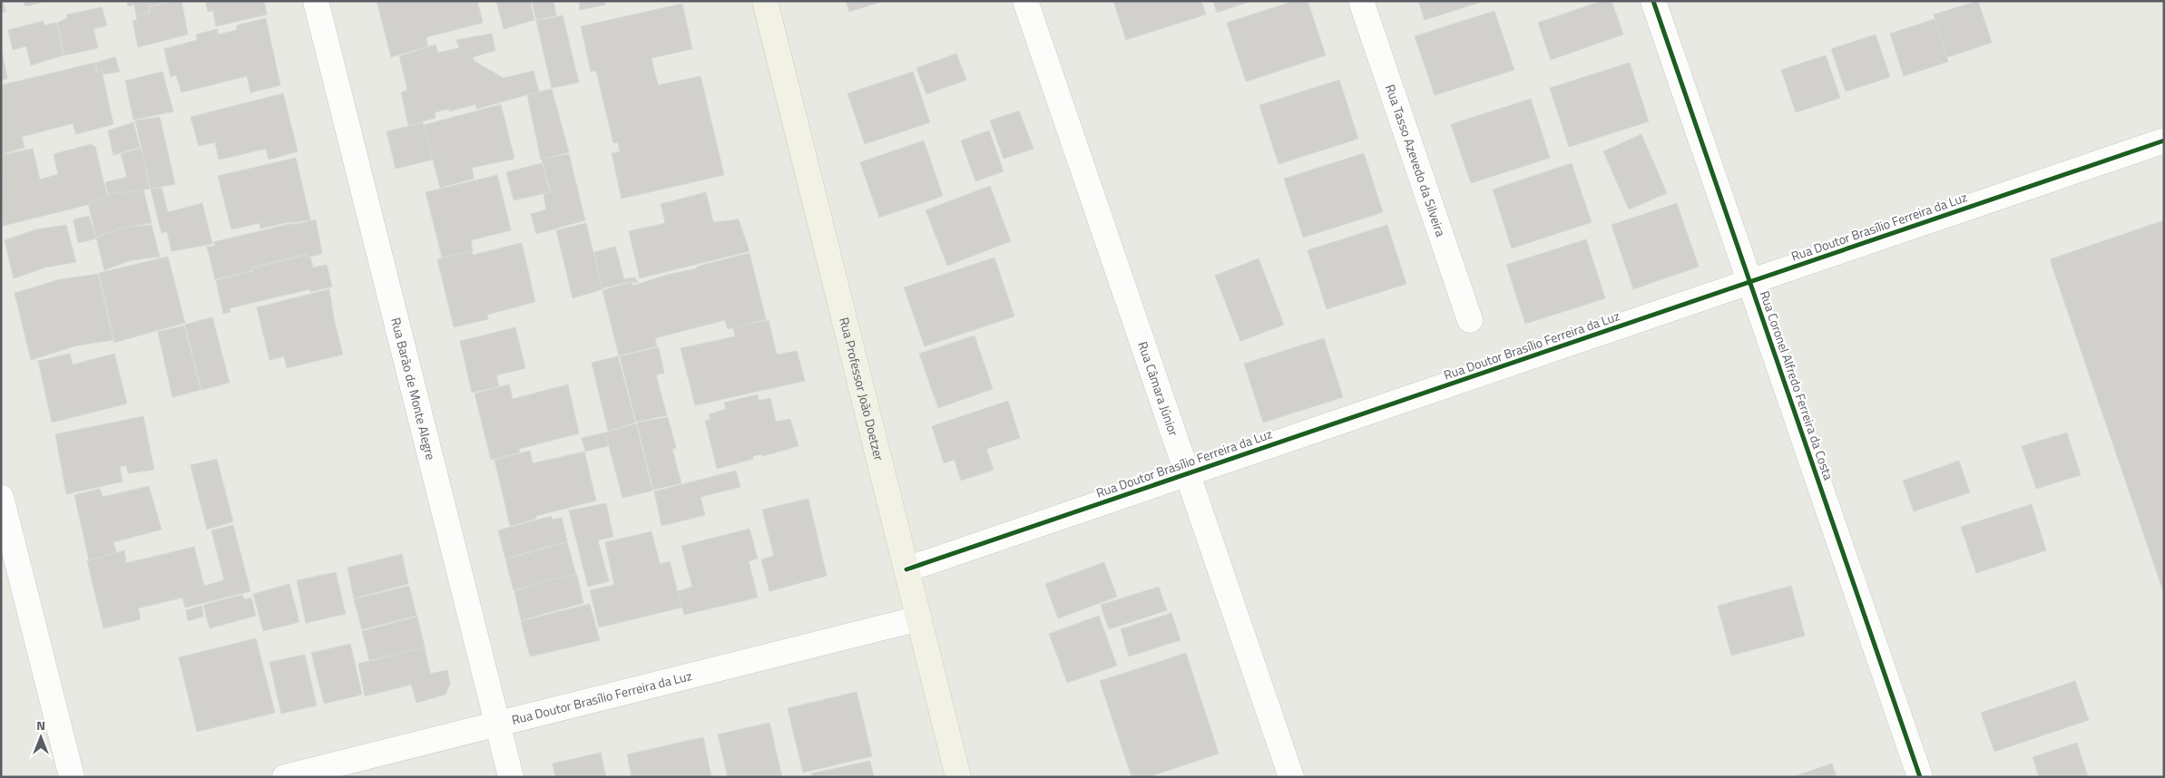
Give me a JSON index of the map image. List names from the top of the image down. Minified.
{"streets":{"main road":["Rua Professor João Doetzer"],"street":["Rua Tasso Azevedo da Silveira","Rua Doutor Brasílio Ferreira da Luz","Rua Coronel Alfredo Ferreira da Costa","Rua Barão de Monte Alegre","Rua Câmara Júnior"]},"crossings":[["Rua Doutor Brasílio Ferreira da Luz","Rua Coronel Alfredo Ferreira da Costa"],["Rua Doutor Brasílio Ferreira da Luz","Rua Barão de Monte Alegre"],["Rua Doutor Brasílio Ferreira da Luz","Rua Professor João Doetzer"],["Rua Doutor Brasílio Ferreira da Luz","Rua Câmara Júnior"]],"north":"top"}
